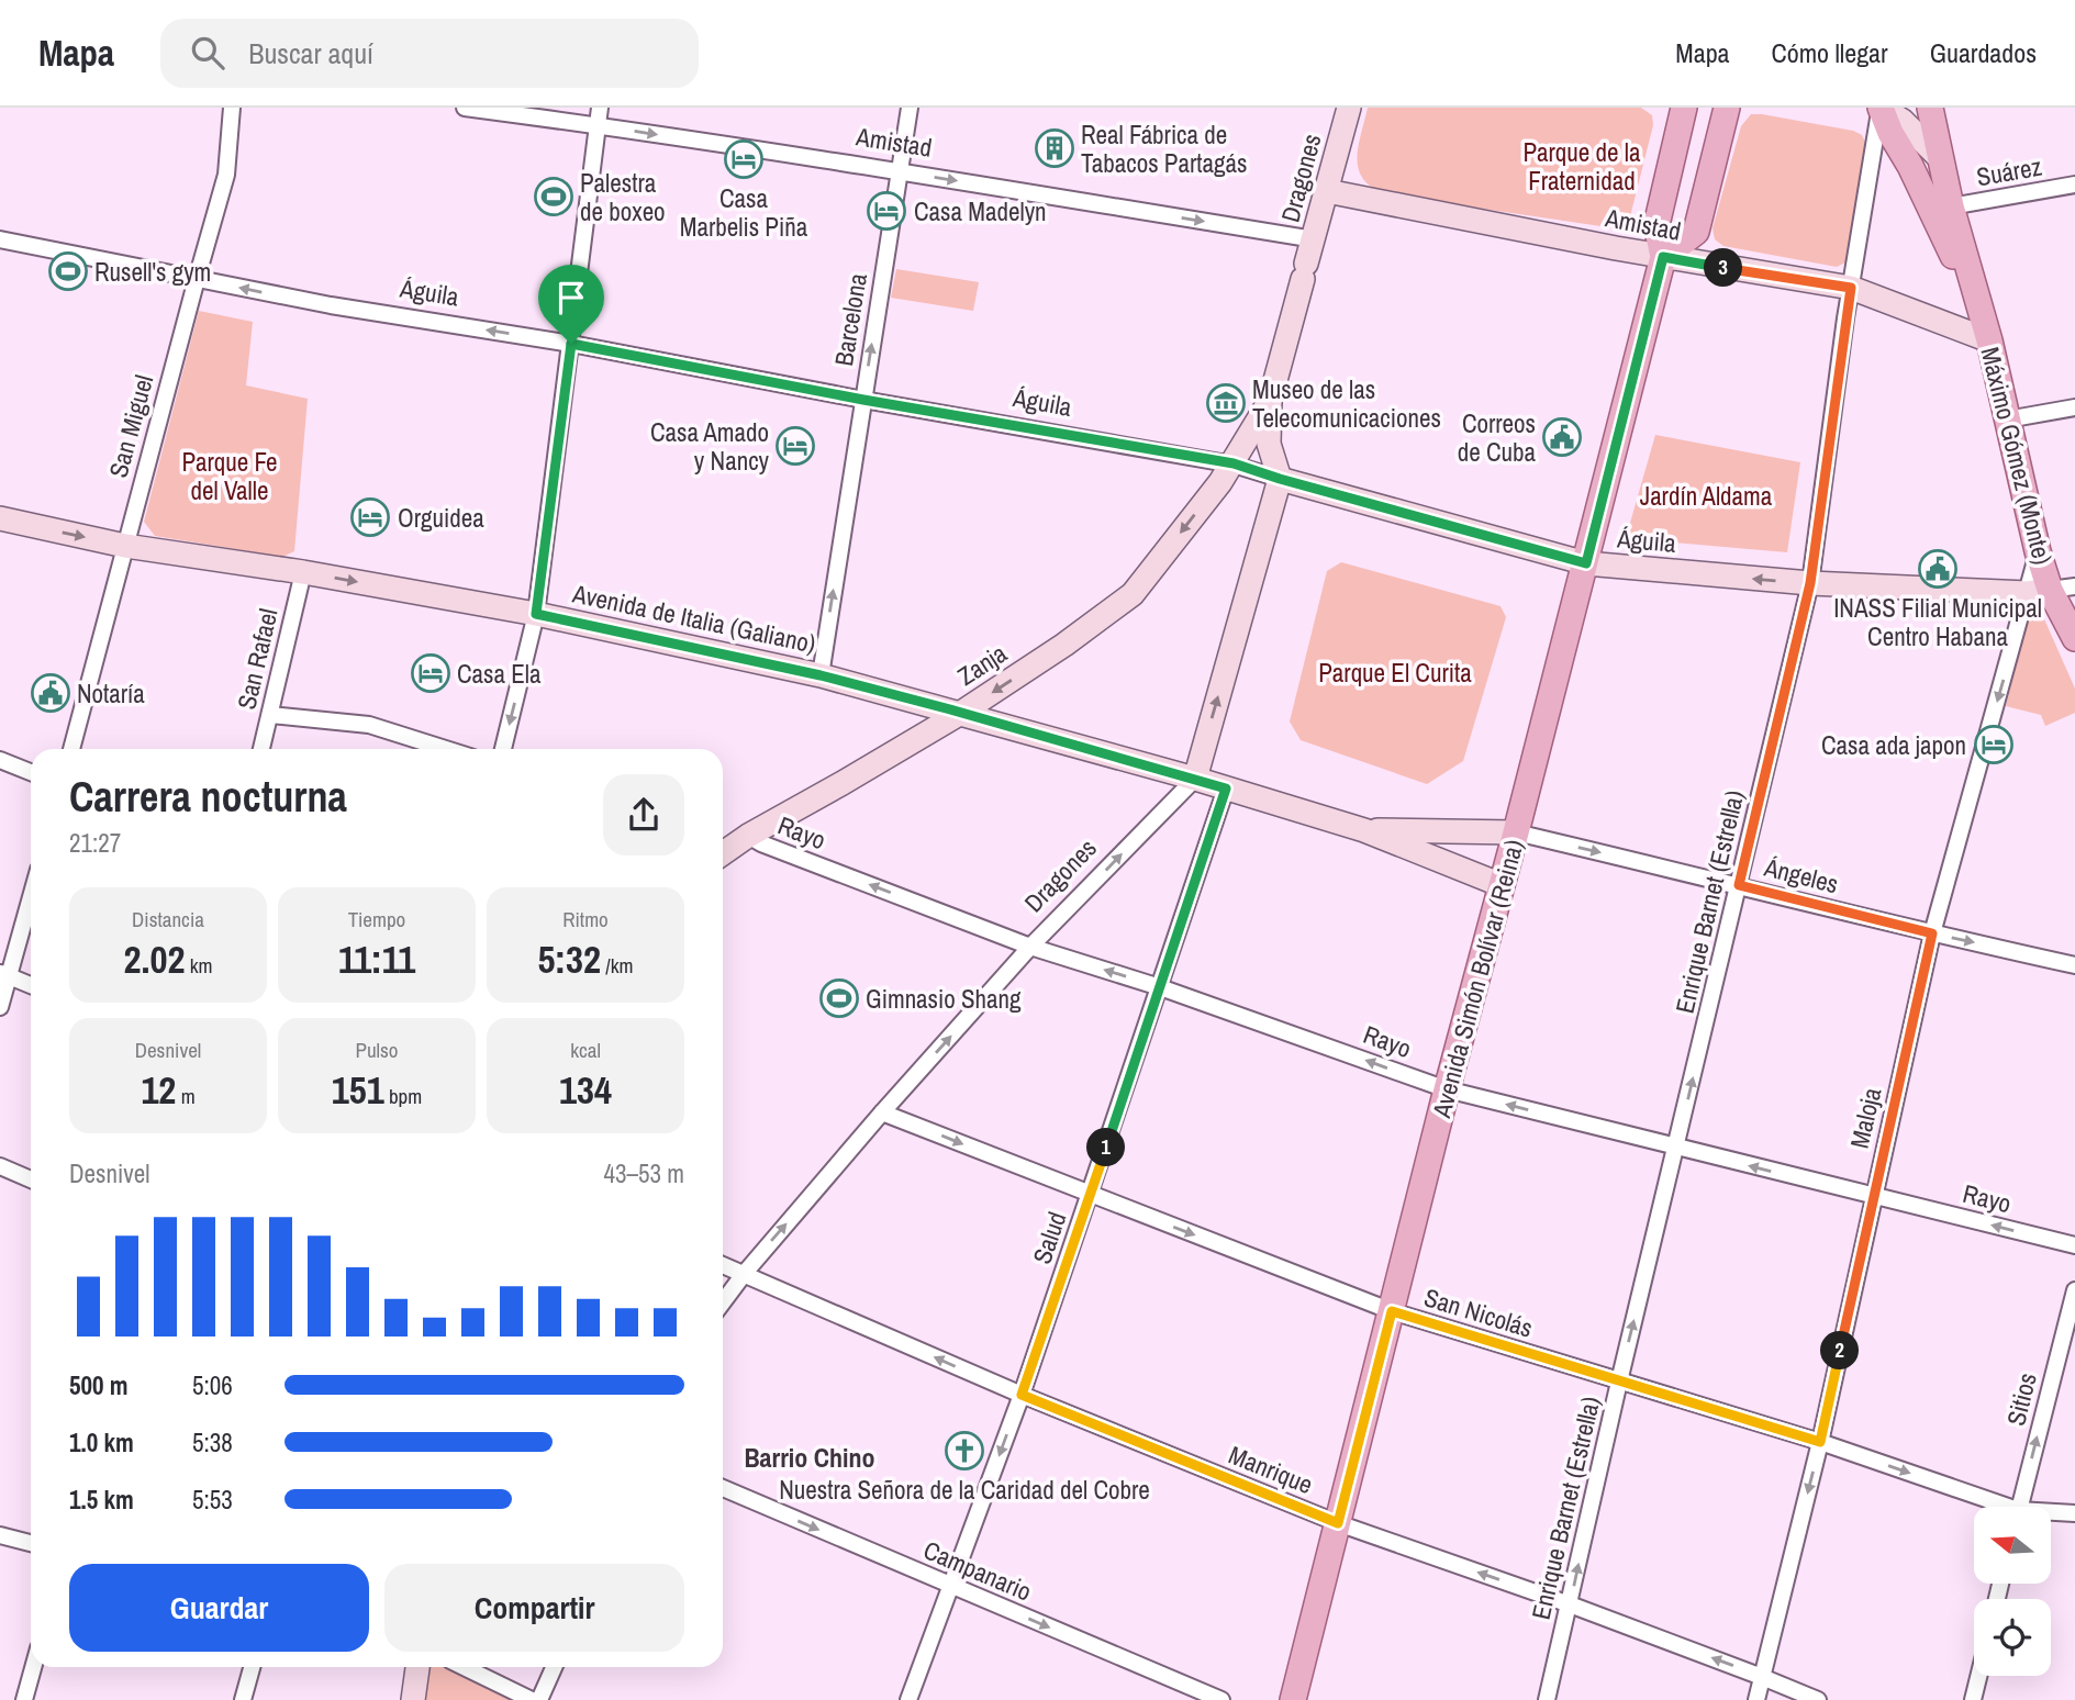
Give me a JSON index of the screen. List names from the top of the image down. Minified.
{"streets":{"main road":["Amistad","Dragones","Águila","Máximo Gómez (Monte)","Avenida de Italia (Galiano)","Zanja","Avenida Simón Bolívar (Reina)"],"street":["Suárez","Barcelona","San Miguel","San Rafael","Rayo","Ángeles","Enrique Barnet (Estrella)","Maloja","Salud","San Nicolás","Sitios","Manrique","Campanario"]},"crossings":[["Amistad","Dragones"],["Amistad","Barcelona"],["Amistad","Máximo Gómez (Monte)"],["Amistad","Enrique Barnet (Estrella)"],["Amistad","Avenida Simón Bolívar (Reina)"],["Suárez","Máximo Gómez (Monte)"],["Dragones","Águila"],["Dragones","Avenida de Italia (Galiano)"],["Dragones","Zanja"],["Dragones","Rayo"],["Dragones","San Nicolás"],["Dragones","Manrique"],["Águila","Barcelona"],["Águila","San Miguel"],["Águila","Máximo Gómez (Monte)"],["Águila","Zanja"],["Águila","Enrique Barnet (Estrella)"],["Águila","Avenida Simón Bolívar (Reina)"],["Águila","Maloja"],["Barcelona","Avenida de Italia (Galiano)"],["San Miguel","Avenida de Italia (Galiano)"],["Máximo Gómez (Monte)","Enrique Barnet (Estrella)"],["Máximo Gómez (Monte)","Maloja"],["Avenida de Italia (Galiano)","San Rafael"],["Avenida de Italia (Galiano)","Zanja"],["Avenida de Italia (Galiano)","Ángeles"],["Avenida de Italia (Galiano)","Avenida Simón Bolívar (Reina)"],["Avenida de Italia (Galiano)","Salud"],["Zanja","Rayo"],["Rayo","Enrique Barnet (Estrella)"],["Rayo","Avenida Simón Bolívar (Reina)"],["Rayo","Maloja"],["Rayo","Salud"],["Ángeles","Enrique Barnet (Estrella)"],["Ángeles","Avenida Simón Bolívar (Reina)"],["Ángeles","Maloja"],["Enrique Barnet (Estrella)","San Nicolás"],["Enrique Barnet (Estrella)","Manrique"],["Avenida Simón Bolívar (Reina)","San Nicolás"],["Avenida Simón Bolívar (Reina)","Manrique"],["Maloja","San Nicolás"],["Maloja","Manrique"],["Salud","San Nicolás"],["Salud","Manrique"],["Salud","Campanario"]],"one_way":["Amistad","Dragones","Barcelona","Zanja","Rayo","Ángeles","Enrique Barnet (Estrella)","Maloja","San Nicolás","Sitios","Manrique","Campanario"],"districts":["Barrio Chino"],"parks":["Parque de la Fraternidad","Parque Fe del Valle","Jardín Aldama","Parque El Curita"],"places":{"building":["Real Fábrica de Tabacos Partagás"],"hotel":["Casa Marbelis Piña","Casa Madelyn","Casa Amado y Nancy","Orguidea","Casa Ela","Casa ada japon"],"sports":["Palestra de boxeo","Rusell's gym","Gimnasio Shang"],"museum":["Museo de las Telecomunicaciones"],"public building":["Correos de Cuba","INASS Filial Municipal Centro Habana","Notaría"],"church":["Nuestra Señora de la Caridad del Cobre"]},"north":"left","page":{"header":"Mapa","search":"Buscar aquí","nav":["Mapa","Cómo llegar","Guardados"],"pins":["3","1","2"],"heading":["Carrera nocturna","21:27"],"stats":[["Distancia","2.02 km"],["Tiempo","11:11"],["Ritmo","5:32 /km"],["Desnivel","12 m"],["Pulso","151 bpm"],["kcal","134"]],"chart":["Desnivel","43–53 m"],"list":[{"name":"500 m","note":"5:06"},{"name":"1.0 km","note":"5:38"},{"name":"1.5 km","note":"5:53"}],"buttons":["Guardar","Compartir"]}}
